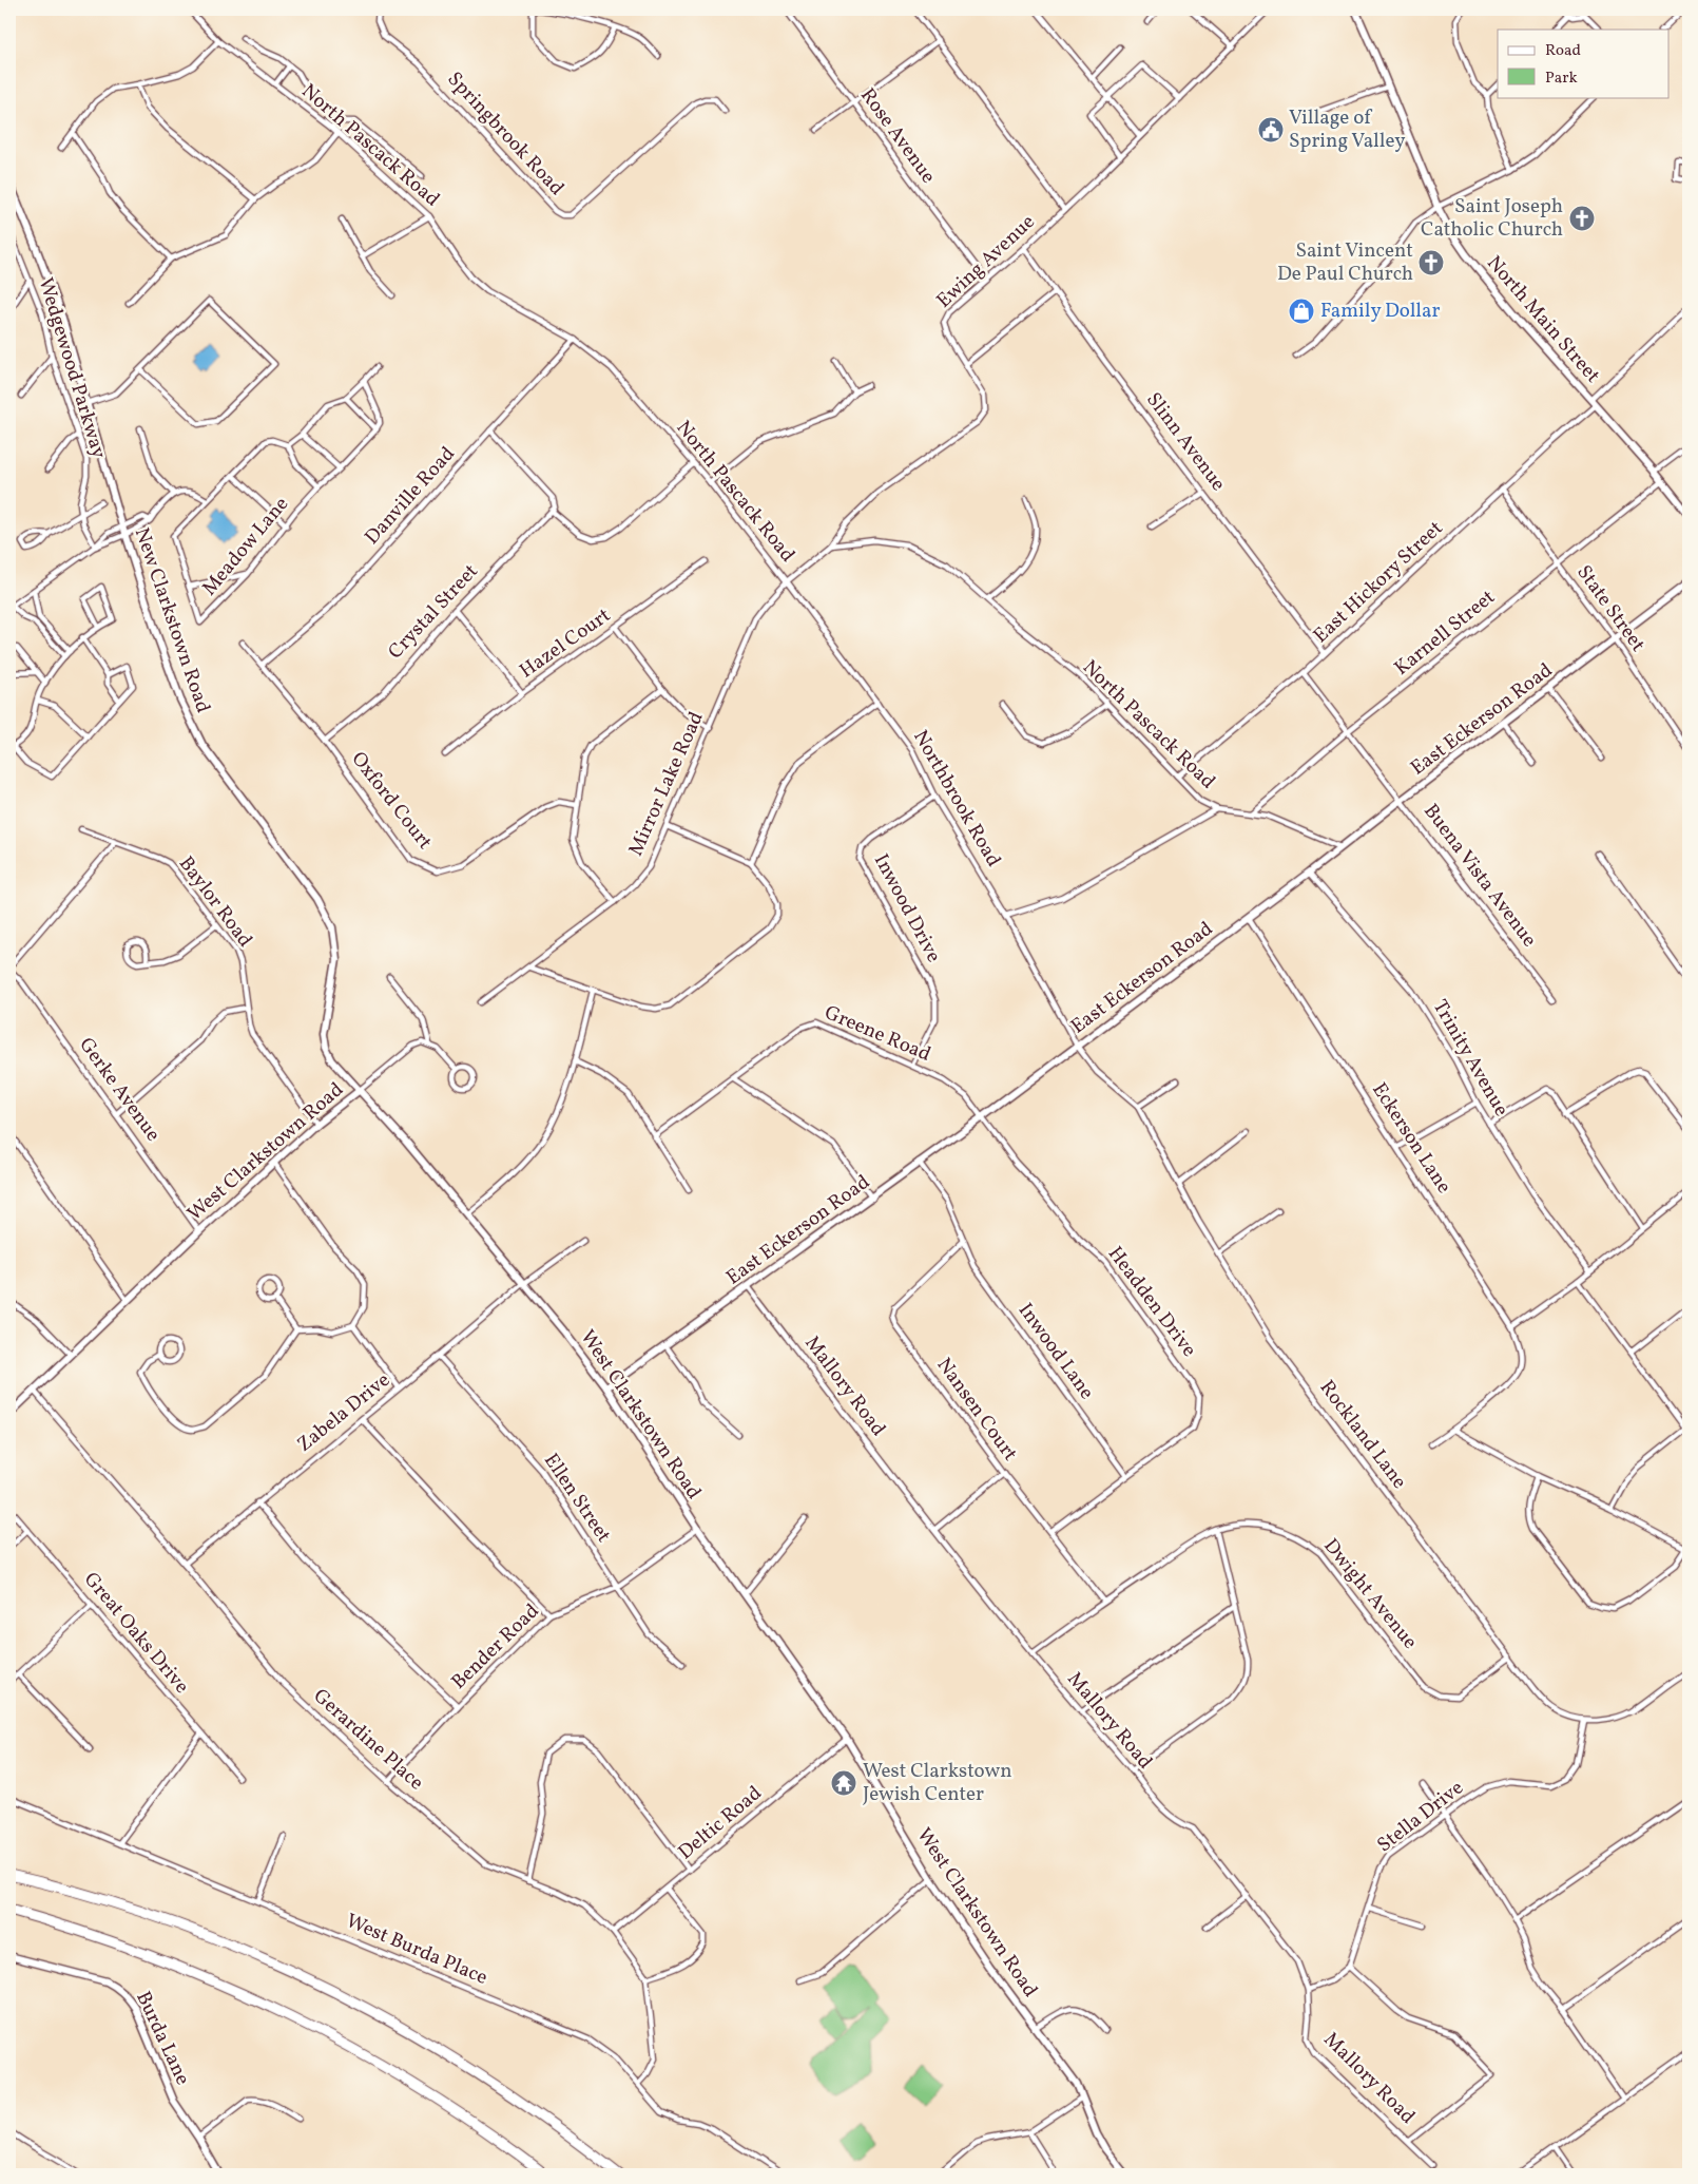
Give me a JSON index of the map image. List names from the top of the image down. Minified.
{"streets":{"street":["Springbrook Road","Rose Avenue","North Pascack Road","Ewing Avenue","North Main Street","Wedgewood Parkway","Slinn Avenue","Danville Road","Meadow Lane","East Hickory Street","State Street","Crystal Street","New Clarkstown Road","Karnell Street","Hazel Court","East Eckerson Road","Mirror Lake Road","Northbrook Road","Oxford Court","Buena Vista Avenue","Baylor Road","Inwood Drive","Greene Road","Trinity Avenue","Gerke Avenue","Eckerson Lane","West Clarkstown Road","Headden Drive","Inwood Lane","Mallory Road","Nansen Court","Zabela Drive","Rockland Lane","Ellen Street","Dwight Avenue","Great Oaks Drive","Bender Road","Gerardine Place","Stella Drive","Deltic Road","West Burda Place","Burda Lane"]},"crossings":[["Rose Avenue","Ewing Avenue"],["North Pascack Road","Ewing Avenue"],["North Pascack Road","Danville Road"],["North Pascack Road","East Hickory Street"],["North Pascack Road","Karnell Street"],["North Pascack Road","East Eckerson Road"],["North Pascack Road","Mirror Lake Road"],["North Pascack Road","Northbrook Road"],["Ewing Avenue","Slinn Avenue"],["North Main Street","East Hickory Street"],["North Main Street","Karnell Street"],["Slinn Avenue","East Hickory Street"],["Danville Road","Oxford Court"],["East Hickory Street","State Street"],["East Hickory Street","Buena Vista Avenue"],["State Street","Karnell Street"],["State Street","East Eckerson Road"],["Crystal Street","Oxford Court"],["New Clarkstown Road","West Clarkstown Road"],["Karnell Street","Buena Vista Avenue"],["East Eckerson Road","Northbrook Road"],["East Eckerson Road","Buena Vista Avenue"],["East Eckerson Road","Greene Road"],["East Eckerson Road","Trinity Avenue"],["East Eckerson Road","Eckerson Lane"],["East Eckerson Road","West Clarkstown Road"],["East Eckerson Road","Headden Drive"],["East Eckerson Road","Inwood Lane"],["East Eckerson Road","Mallory Road"],["East Eckerson Road","Rockland Lane"],["Mirror Lake Road","Northbrook Road"],["Northbrook Road","Inwood Drive"],["Northbrook Road","Rockland Lane"],["Baylor Road","West Clarkstown Road"],["Inwood Drive","Greene Road"],["Greene Road","Headden Drive"],["Gerke Avenue","West Clarkstown Road"],["West Clarkstown Road","Zabela Drive"],["West Clarkstown Road","Bender Road"],["West Clarkstown Road","Gerardine Place"],["West Clarkstown Road","Deltic Road"],["Headden Drive","Inwood Lane"],["Inwood Lane","Nansen Court"],["Mallory Road","Dwight Avenue"],["Nansen Court","Dwight Avenue"],["Zabela Drive","Ellen Street"],["Zabela Drive","Gerardine Place"],["Rockland Lane","Dwight Avenue"],["Rockland Lane","Stella Drive"],["Ellen Street","Bender Road"],["Bender Road","Gerardine Place"],["Gerardine Place","Deltic Road"]],"places":{"public building":["Village of Spring Valley"],"church":["Saint Joseph Catholic Church","Saint Vincent De Paul Church"],"shop":["Family Dollar"],"temple":["West Clarkstown Jewish Center"]},"legend":["Road","Park"]}
